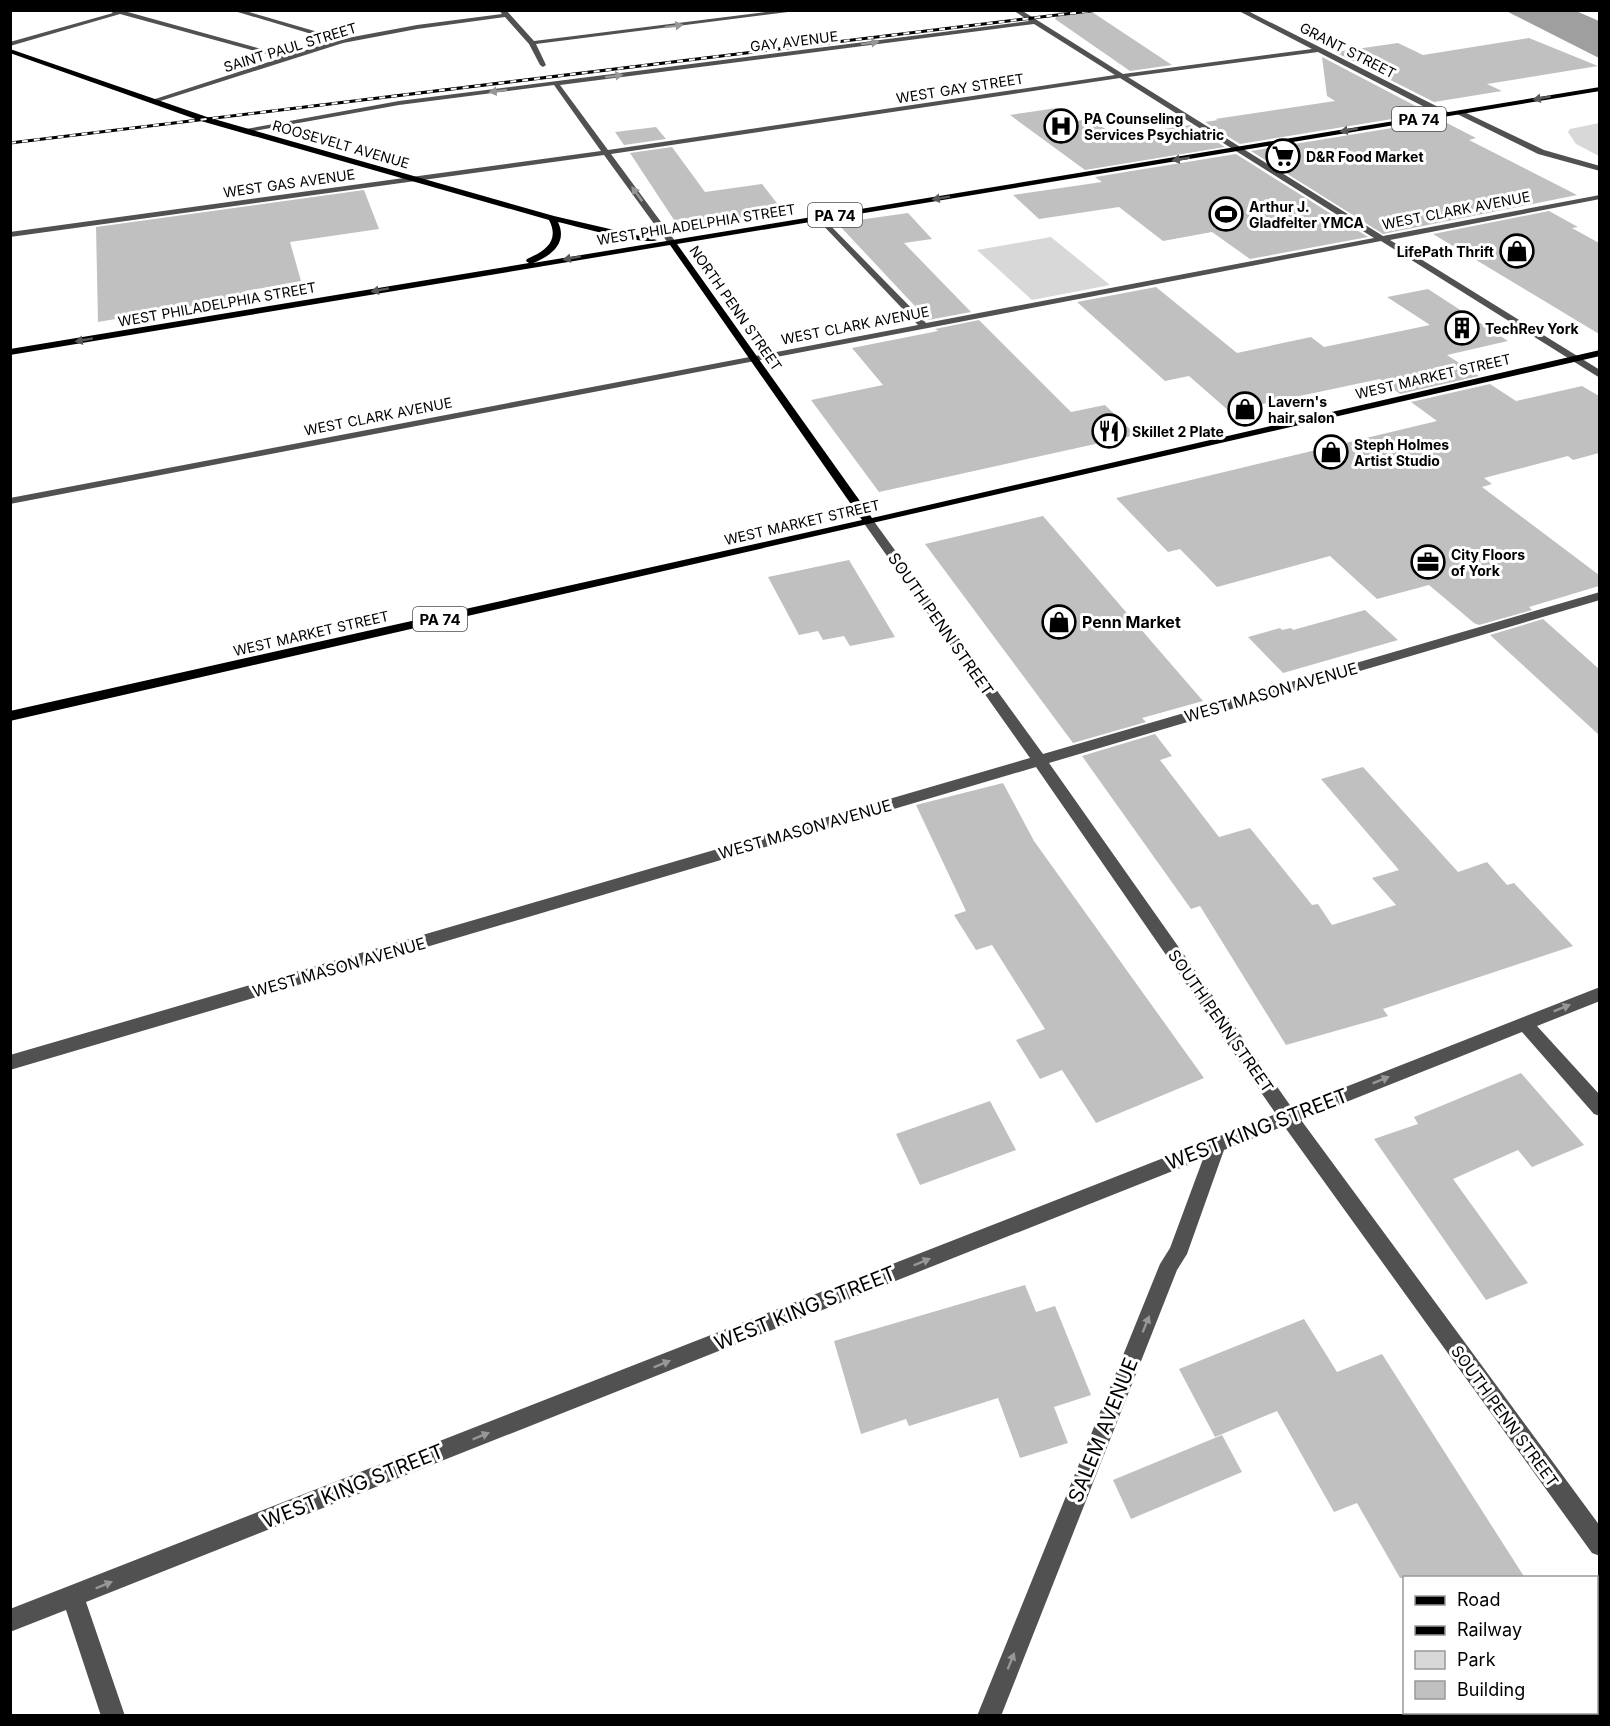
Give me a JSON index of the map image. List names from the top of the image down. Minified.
{"streets":{"main road":["PA 74","ROOSEVELT AVENUE","WEST PHILADELPHIA STREET","NORTH PENN STREET","WEST MARKET STREET"],"street":["GAY AVENUE","SAINT PAUL STREET","GRANT STREET","WEST GAY STREET","WEST GAS AVENUE","WEST CLARK AVENUE","SOUTH PENN STREET","WEST MASON AVENUE","WEST KING STREET","SALEM AVENUE"]},"crossings":[["GAY AVENUE","ROOSEVELT AVENUE"],["GAY AVENUE","NORTH PENN STREET"],["SAINT PAUL STREET","ROOSEVELT AVENUE"],["GRANT STREET","WEST GAY STREET"],["GRANT STREET","WEST PHILADELPHIA STREET"],["WEST GAY STREET","WEST GAS AVENUE"],["WEST GAY STREET","NORTH PENN STREET"],["ROOSEVELT AVENUE","WEST GAS AVENUE"],["ROOSEVELT AVENUE","WEST PHILADELPHIA STREET"],["ROOSEVELT AVENUE","NORTH PENN STREET"],["WEST GAS AVENUE","NORTH PENN STREET"],["WEST CLARK AVENUE","NORTH PENN STREET"],["WEST PHILADELPHIA STREET","NORTH PENN STREET"],["NORTH PENN STREET","WEST MARKET STREET"],["NORTH PENN STREET","SOUTH PENN STREET"],["WEST MARKET STREET","SOUTH PENN STREET"],["SOUTH PENN STREET","WEST MASON AVENUE"],["SOUTH PENN STREET","WEST KING STREET"],["WEST KING STREET","SALEM AVENUE"]],"one_way":["WEST PHILADELPHIA STREET","WEST KING STREET","SALEM AVENUE"],"places":{"hospital":["PA Counseling Services Psychiatric"],"supermarket":["D&R Food Market"],"sports":["Arthur J. Gladfelter YMCA"],"shop":["LifePath Thrift","Lavern's hair salon","Steph Holmes Artist Studio","Penn Market"],"building":["TechRev York"],"restaurant":["Skillet 2 Plate"],"office":["City Floors of York"]},"legend":["Road","Railway","Park","Building"]}
